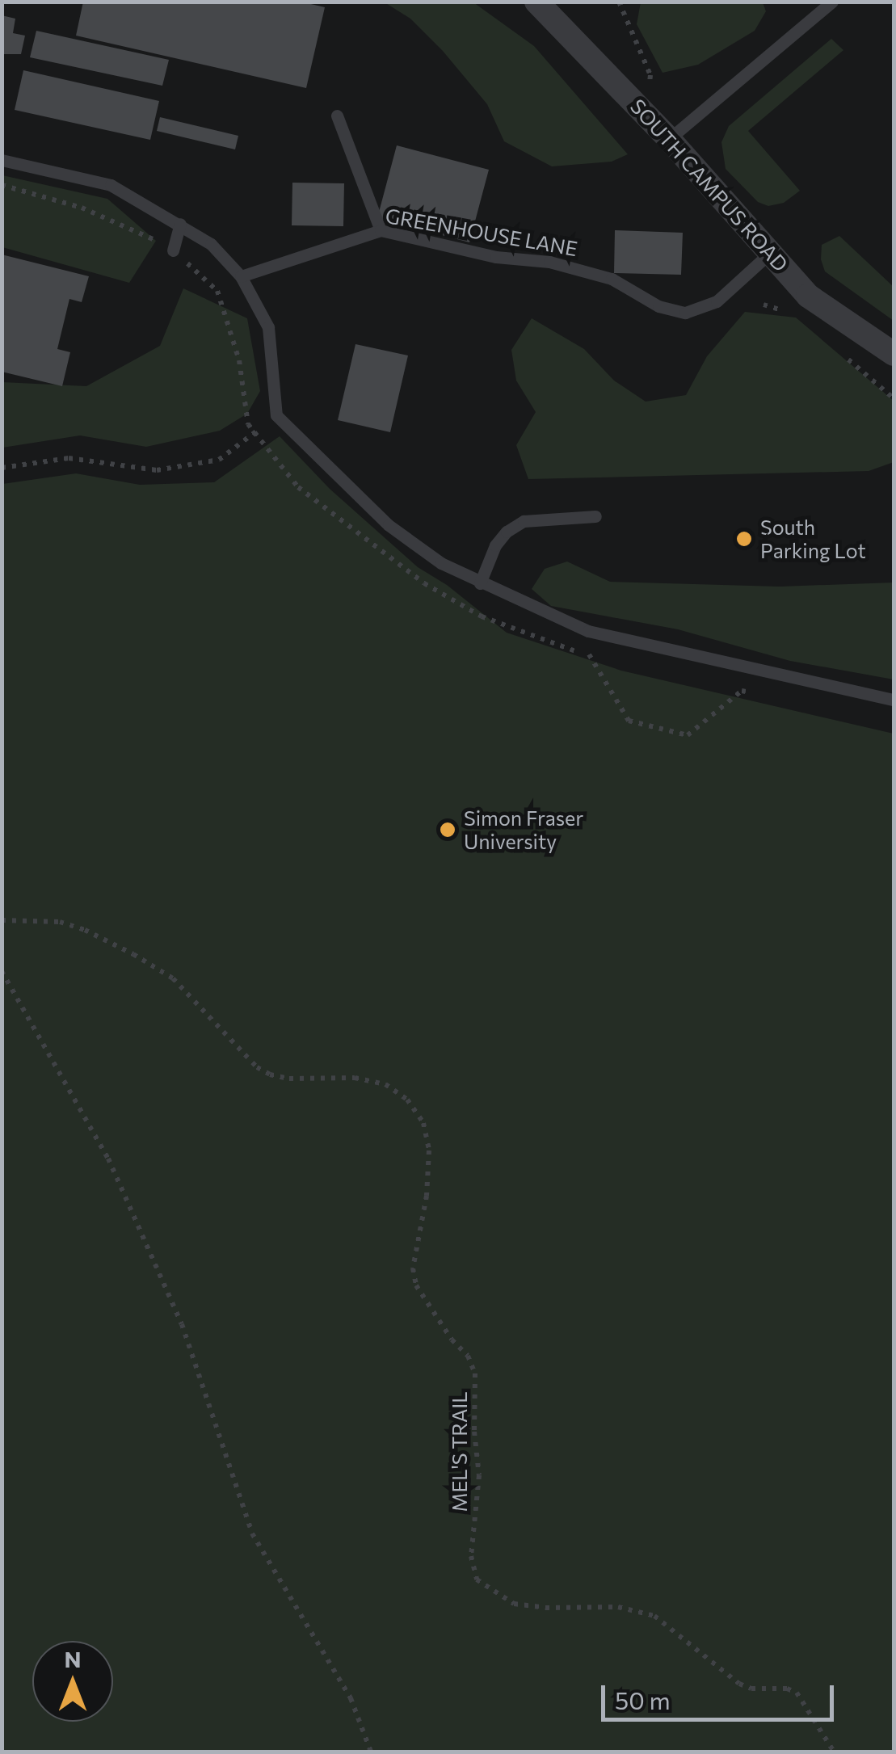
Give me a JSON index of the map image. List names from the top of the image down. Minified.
{"streets":{"street":["SOUTH CAMPUS ROAD"],"lane":["GREENHOUSE LANE"],"path":["MEL'S TRAIL"]},"crossings":[["SOUTH CAMPUS ROAD","GREENHOUSE LANE"]],"places":["South Parking Lot","Simon Fraser University"],"scale_bar":"50 m","north":"top"}
